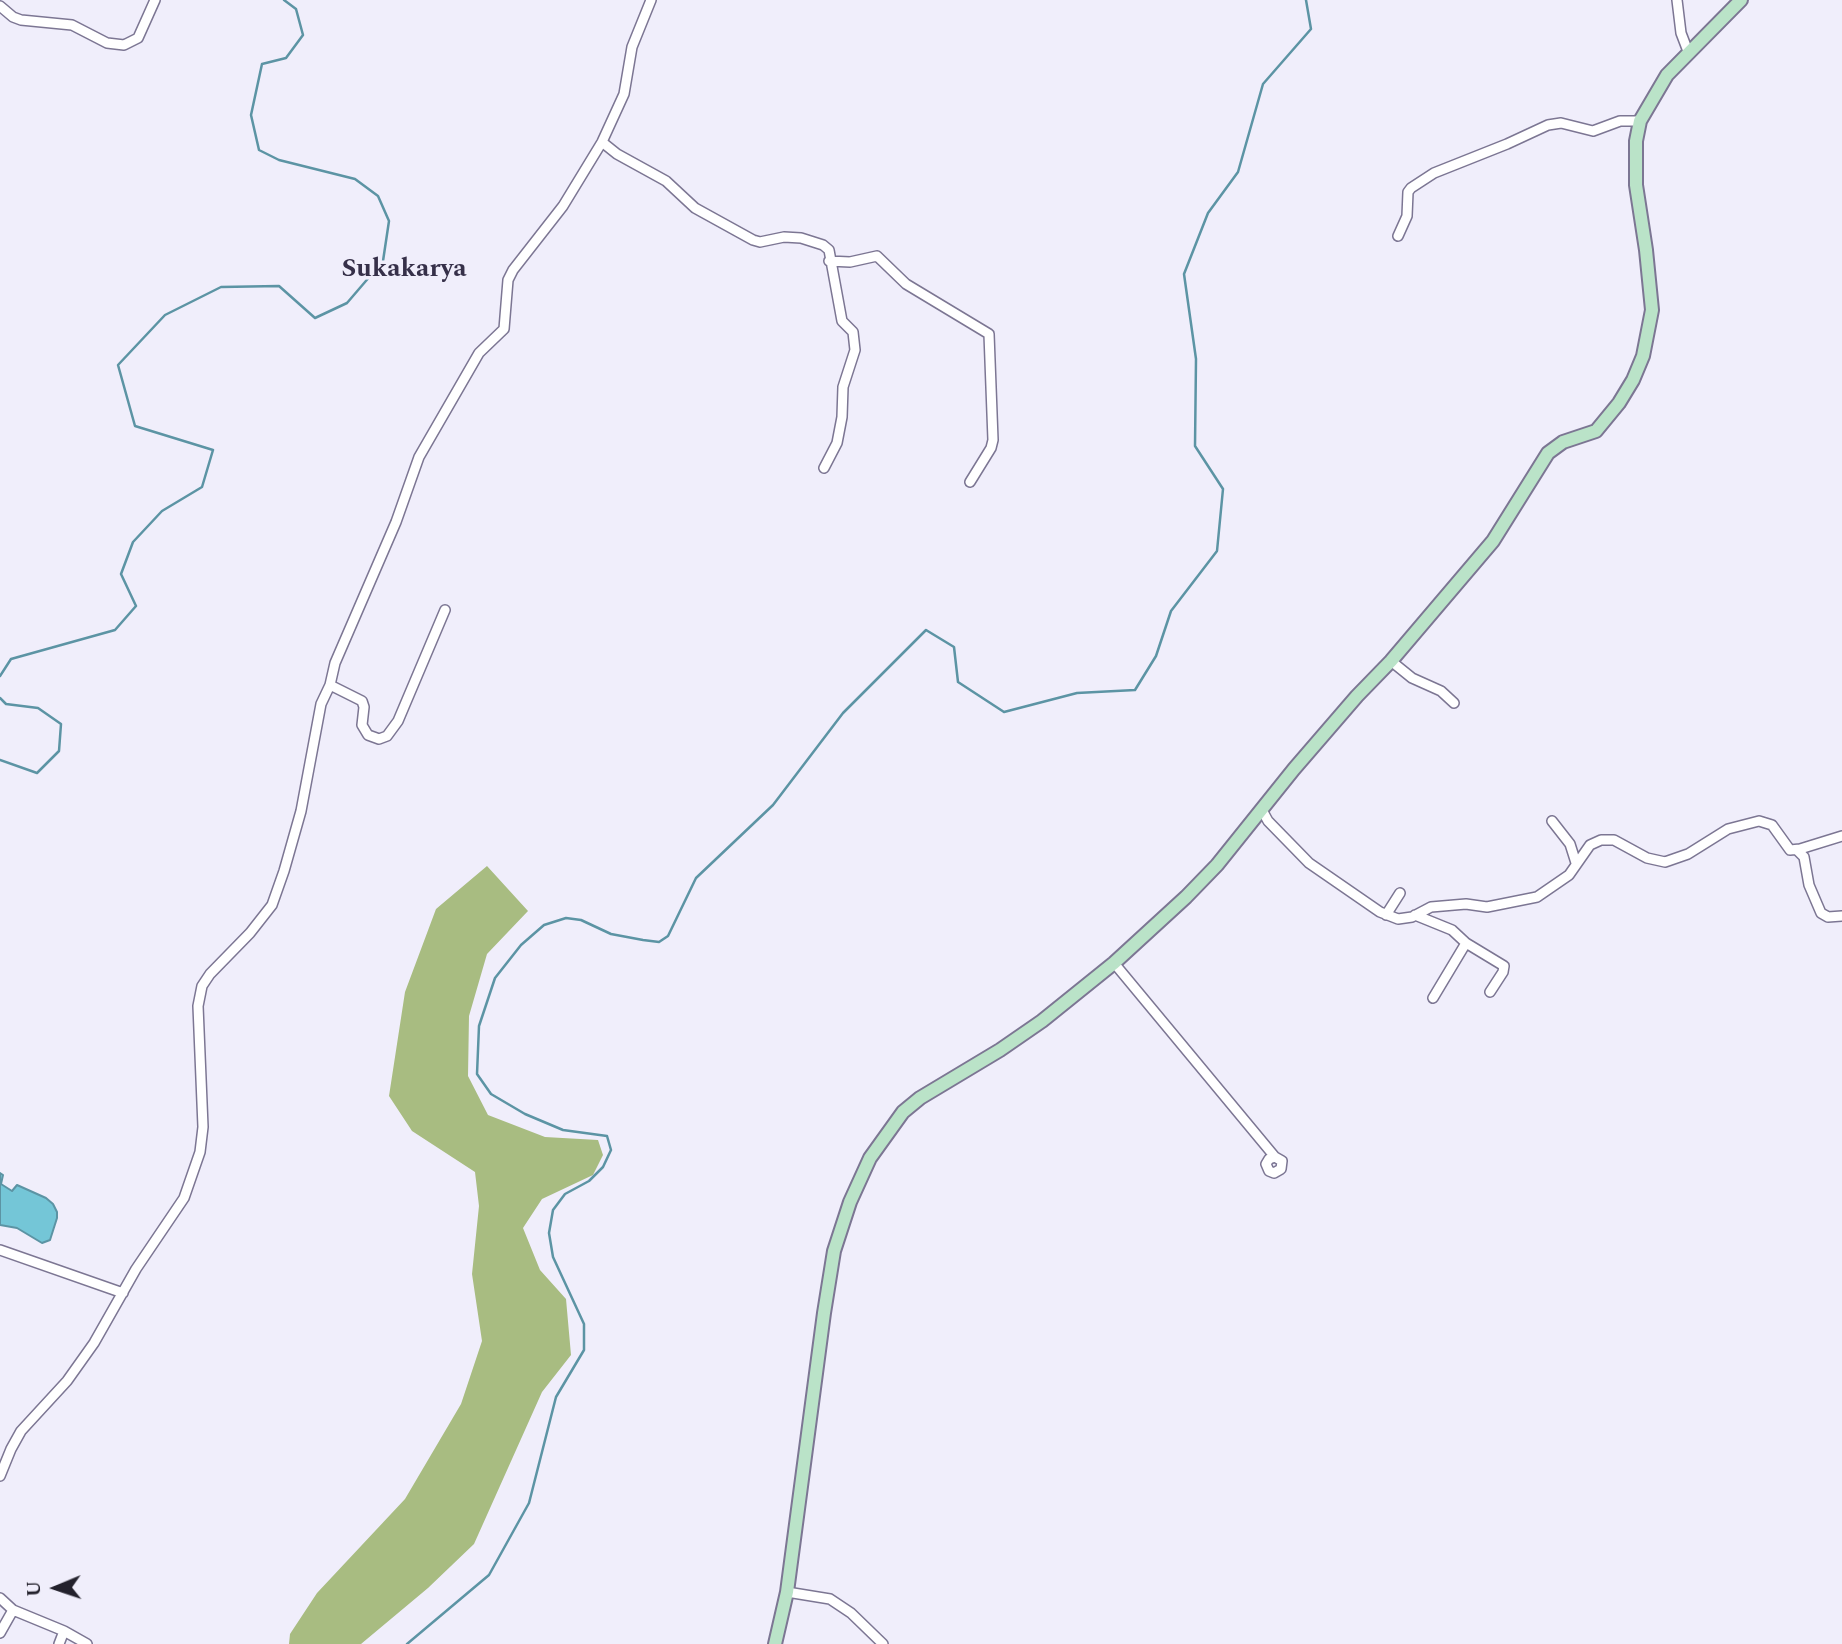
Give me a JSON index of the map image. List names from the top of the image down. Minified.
{"districts":["Sukakarya"],"north":"left"}
